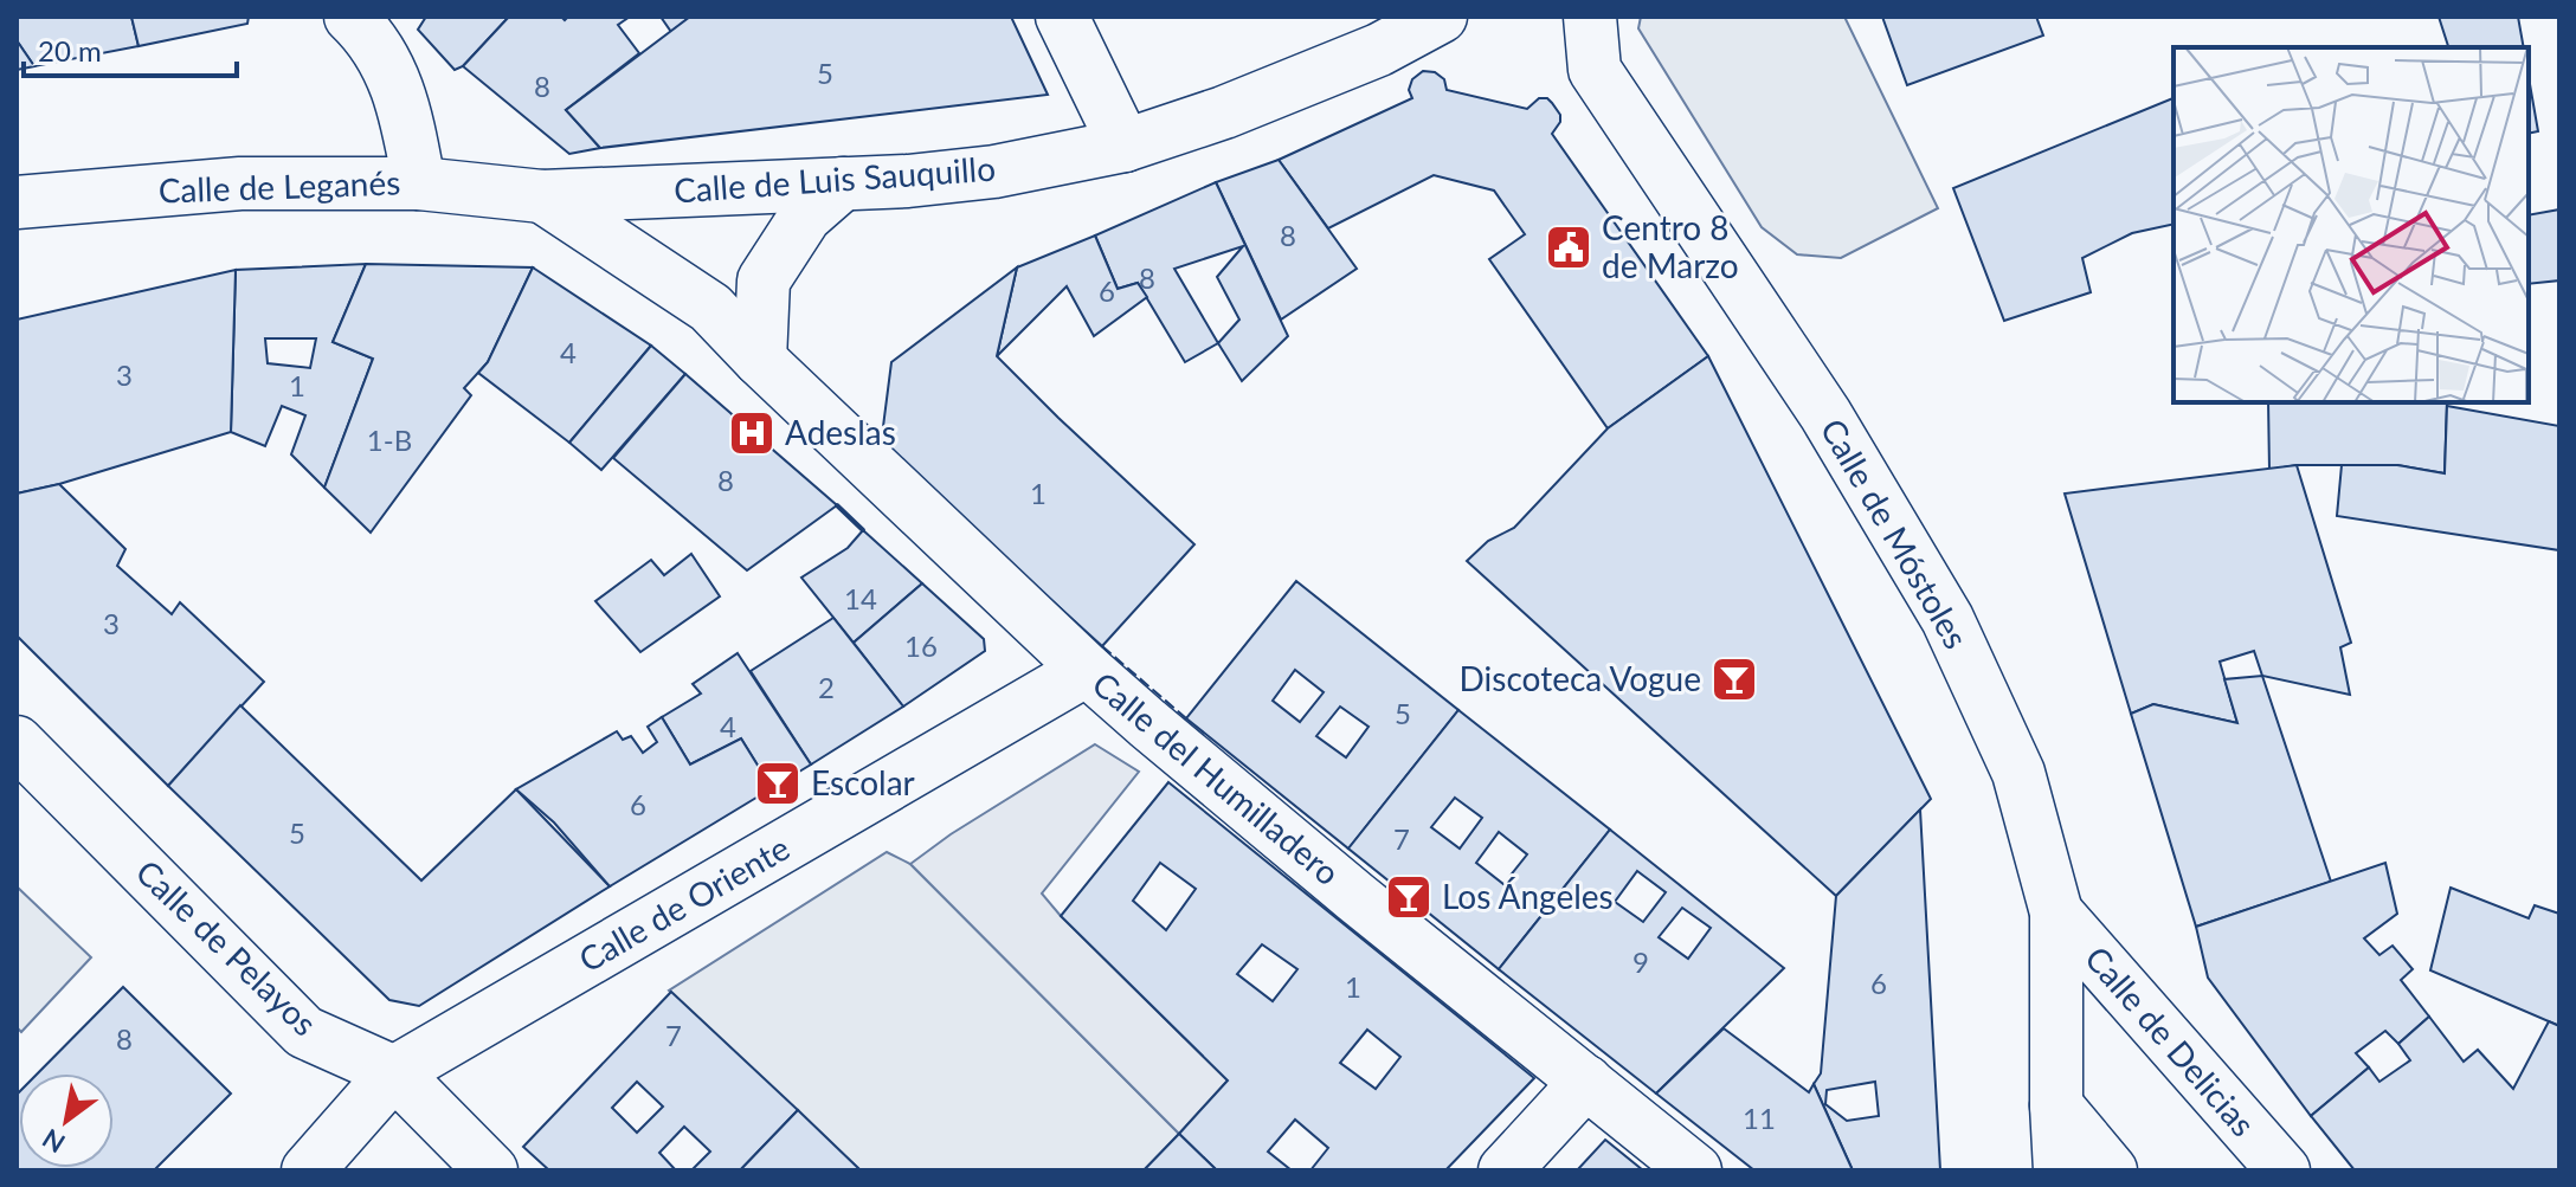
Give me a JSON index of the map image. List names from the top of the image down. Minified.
{"streets":{"street":["Calle de Luis Sauquillo","Calle de Leganés","Calle de Móstoles","Calle del Humilladero","Calle de Oriente","Calle de Pelayos","Calle de Delicias"]},"crossings":[["Calle de Luis Sauquillo","Calle de Leganés"],["Calle de Luis Sauquillo","Calle del Humilladero"],["Calle de Leganés","Calle del Humilladero"],["Calle de Móstoles","Calle de Delicias"],["Calle del Humilladero","Calle de Oriente"],["Calle de Oriente","Calle de Pelayos"]],"places":{"public building":["Centro 8 de Marzo"],"hospital":["Adeslas"],"bar":["Discoteca Vogue","Escolar","Los Ángeles"]},"house_numbers":["5","8","8","8","6","4","3","1","1-B","8","1","14","3","16","2","5","4","6","5","7","9","6","1","7","8","11"],"scale_bar":"20 m","north":"bottom left"}
